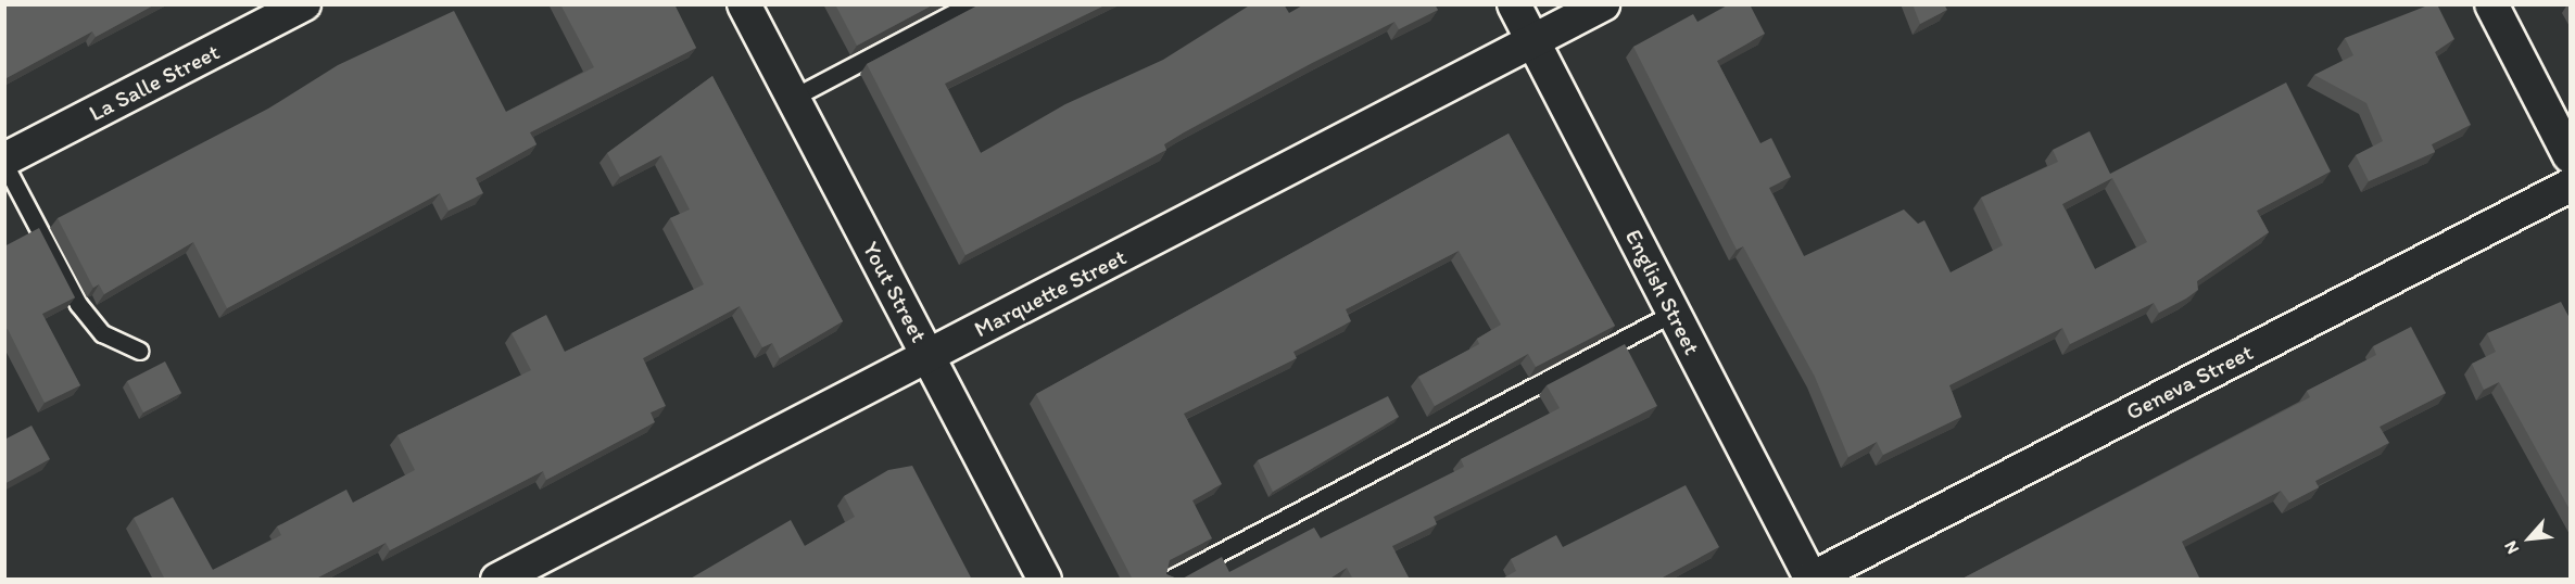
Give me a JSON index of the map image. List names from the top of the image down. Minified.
{"streets":{"street":["La Salle Street","Yout Street","English Street","Marquette Street","Geneva Street"]},"crossings":[["Yout Street","Marquette Street"],["English Street","Marquette Street"],["English Street","Geneva Street"]],"north":"bottom left"}
